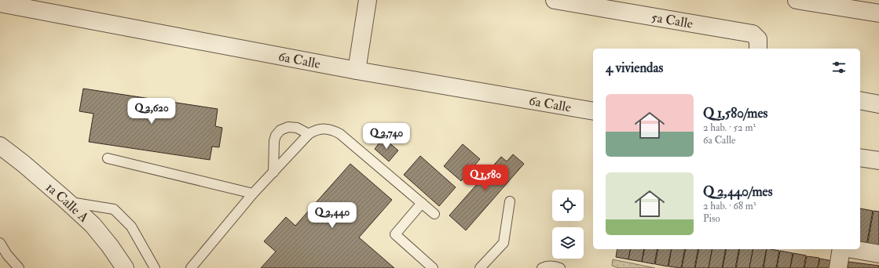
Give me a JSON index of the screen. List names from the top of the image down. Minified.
{"streets":{"street":["5a Calle","6a Calle","1a Calle A"]},"page":{"heading":"4 viviendas","list":[{"name":"Q 1,580/mes","note":"2 hab. · 52 m² · 6a Calle"},{"name":"Q 2,440/mes","note":"2 hab. · 68 m² · Piso"}],"price":["Q 2,620","Q 2,740","Q 1,580","Q 2,440"]}}
